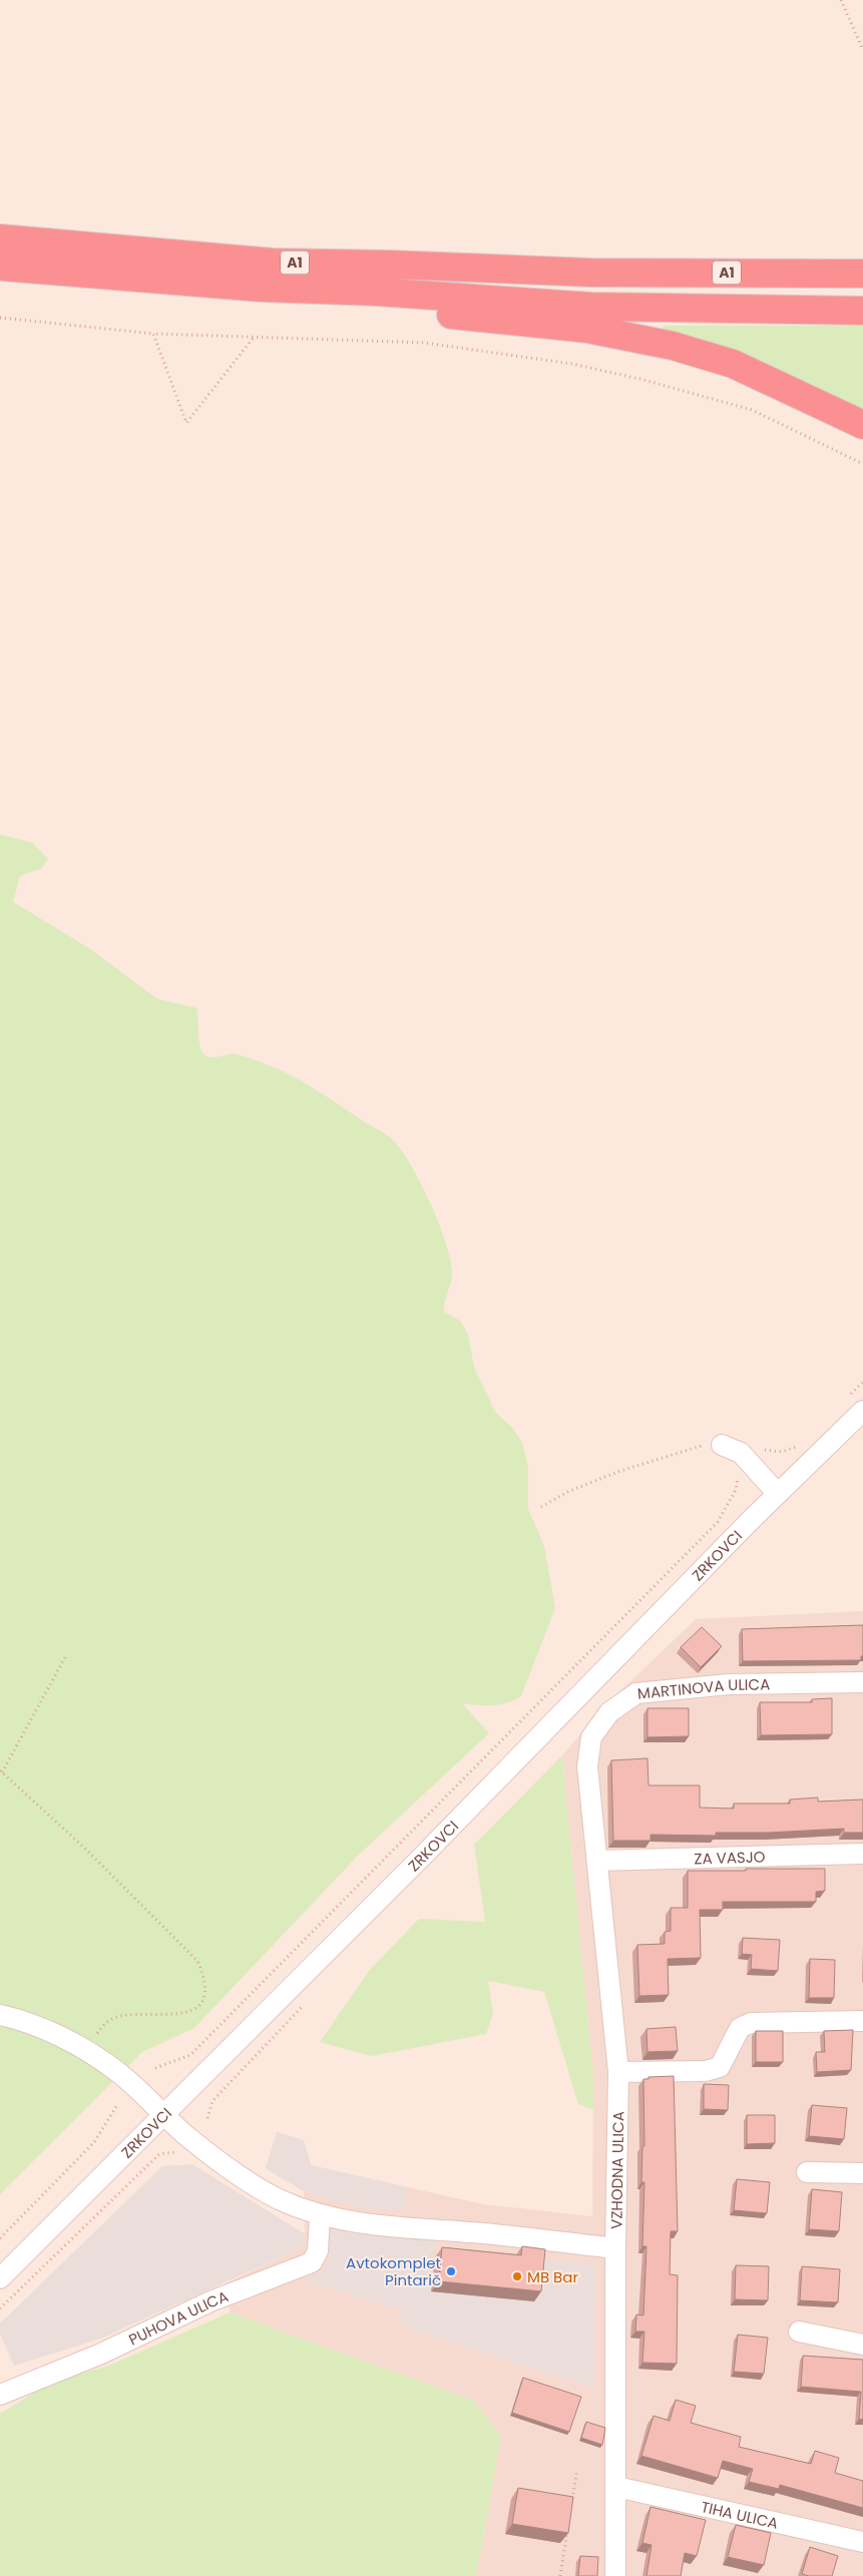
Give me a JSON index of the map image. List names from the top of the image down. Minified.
{"streets":{"highway":["A1"],"street":["ZRKOVCI","MARTINOVA ULICA","ZA VASJO","VZHODNA ULICA","PUHOVA ULICA","TIHA ULICA"]},"crossings":[["MARTINOVA ULICA","VZHODNA ULICA"],["ZA VASJO","VZHODNA ULICA"],["VZHODNA ULICA","TIHA ULICA"]],"places":["Avtokomplet Pintarič","MB Bar"]}
